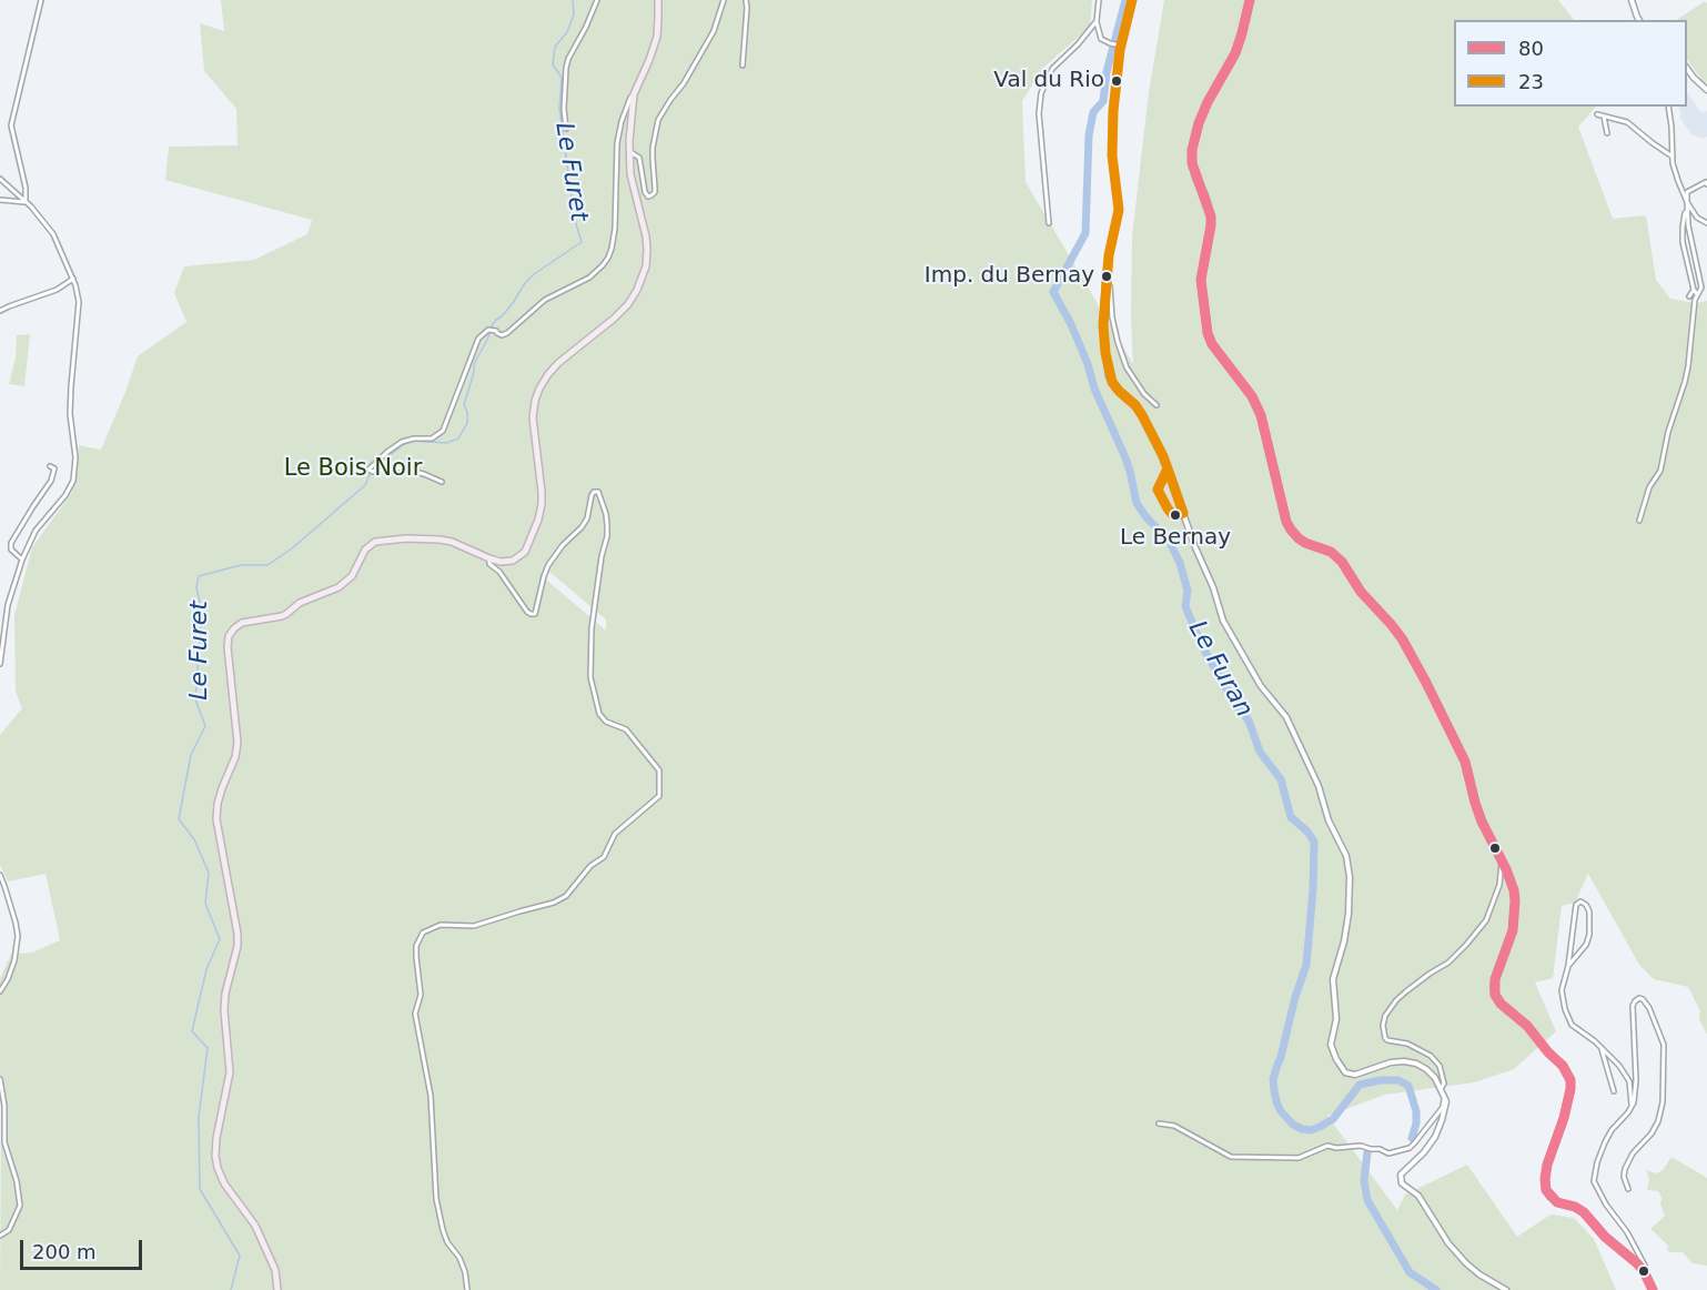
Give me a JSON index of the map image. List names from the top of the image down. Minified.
{"water":["Le Furet","Le Furan"],"parks":["Le Bois Noir"],"places":["Val du Rio","Imp. du Bernay","Le Bernay"],"lines":["transit line 80","transit line 23"],"legend":["80","23"],"scale_bar":"200 m"}
